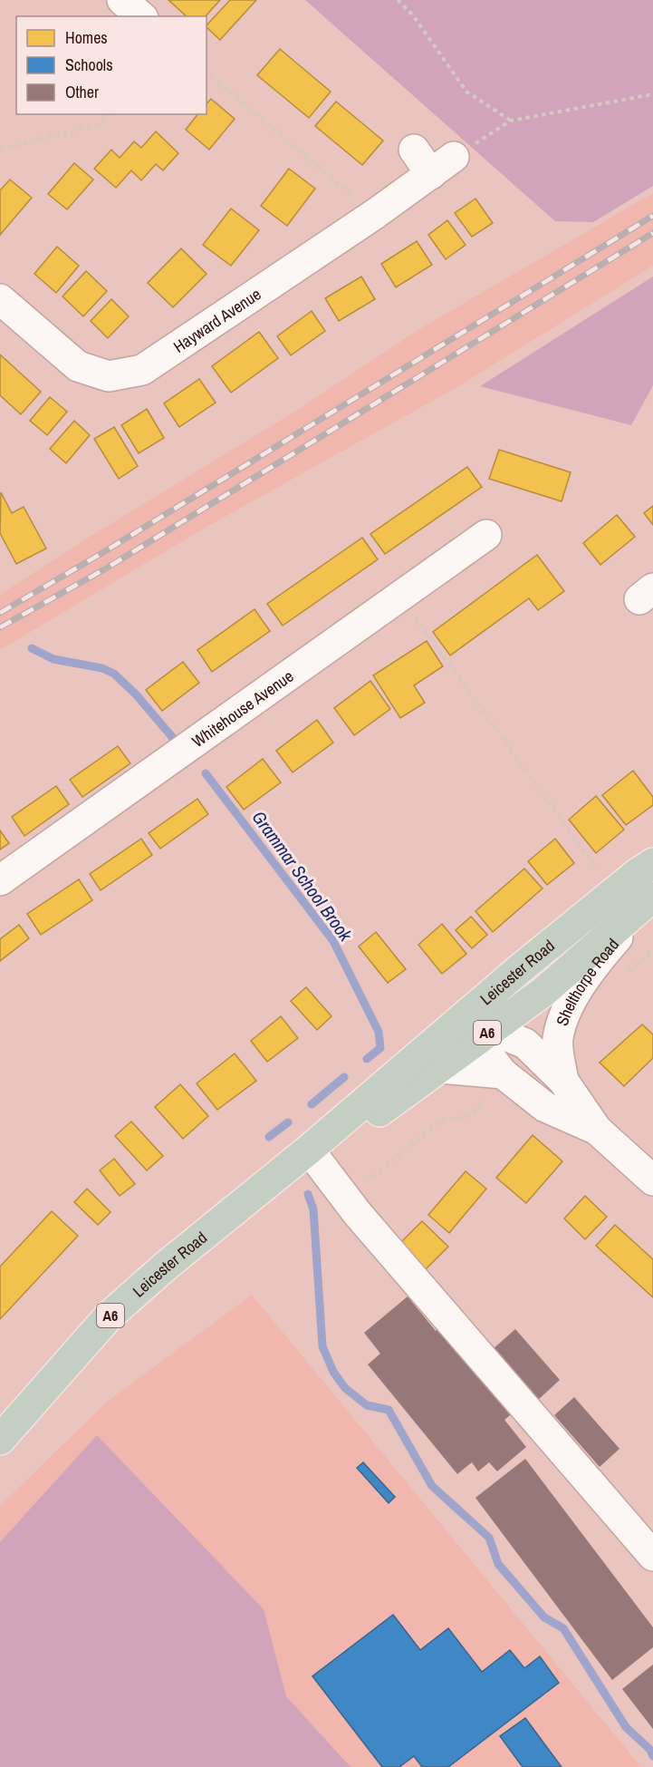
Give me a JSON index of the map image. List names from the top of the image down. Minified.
{"streets":{"highway":["Leicester Road","A6"],"street":["Hayward Avenue","Whitehouse Avenue","Shelthorpe Road"]},"crossings":[["Leicester Road","Shelthorpe Road"]],"water":["Grammar School Brook"],"legend":["Homes","Schools","Other"]}
